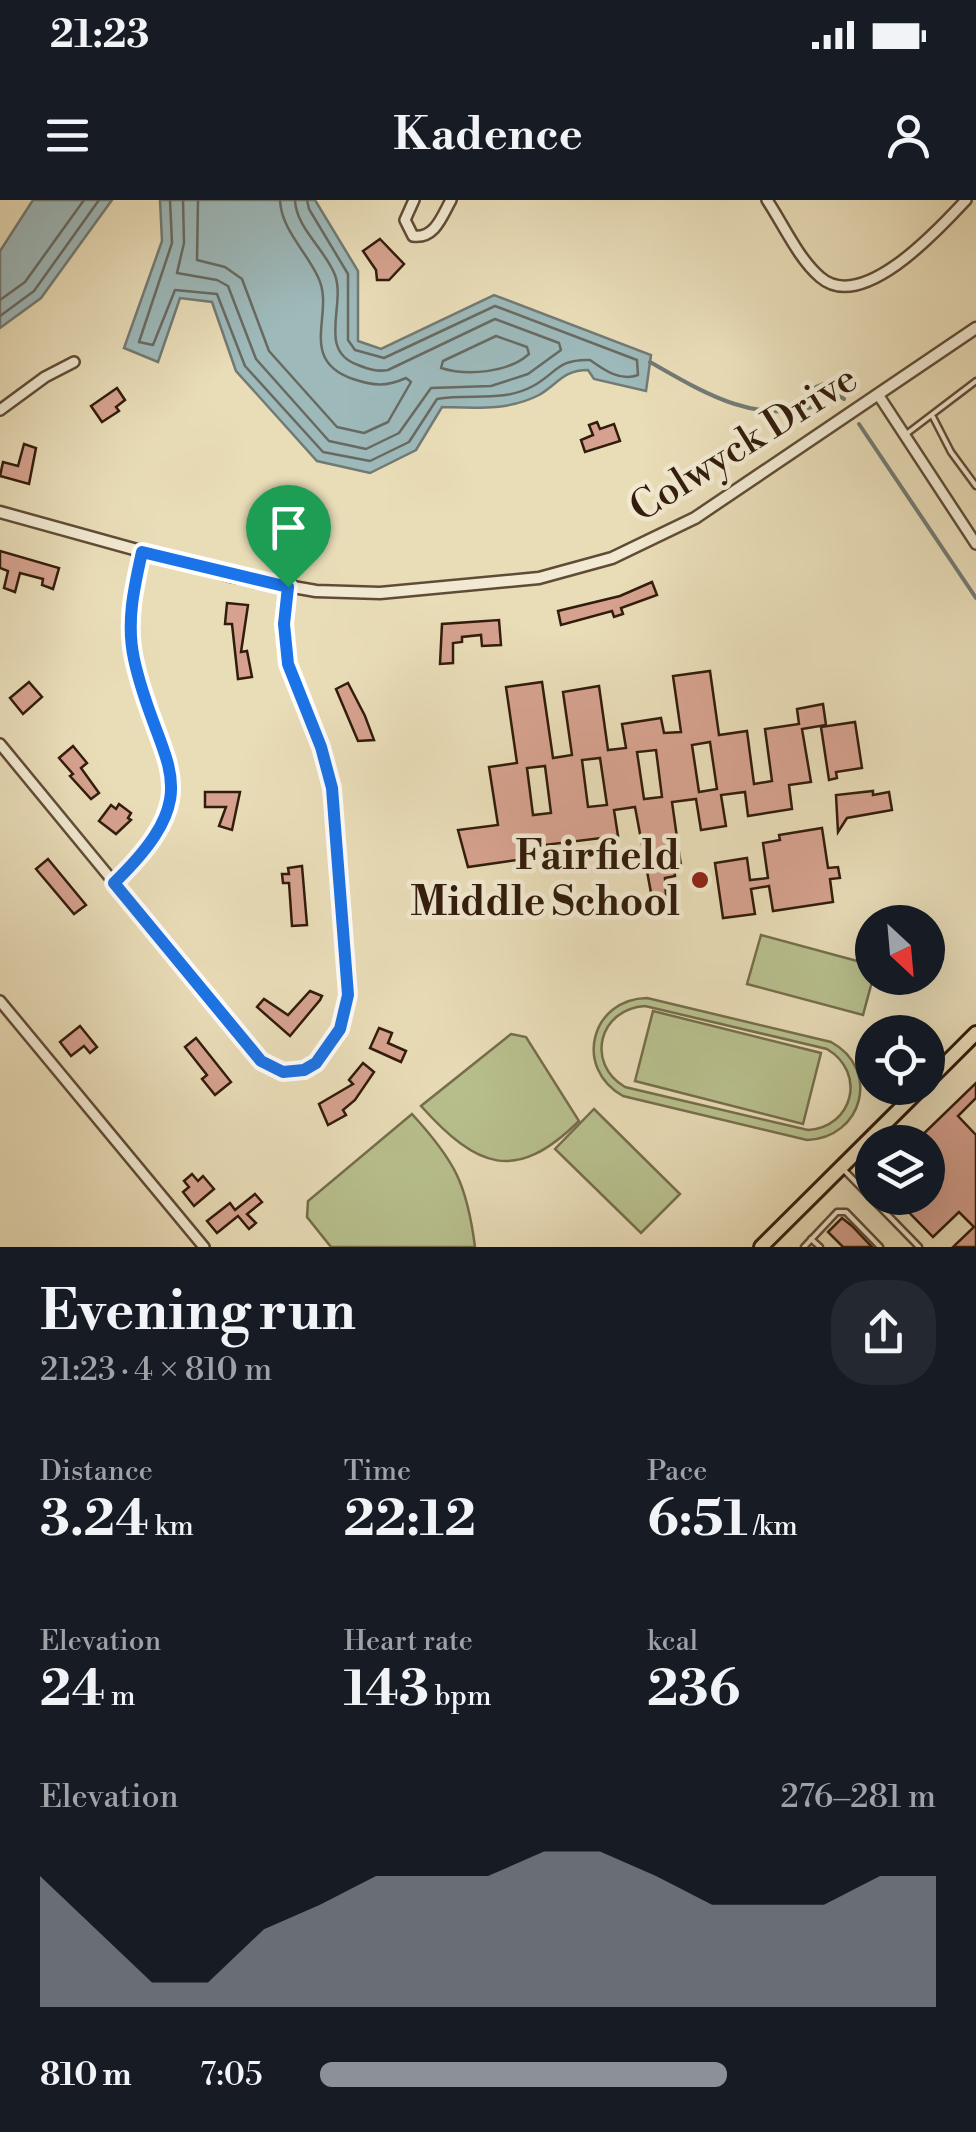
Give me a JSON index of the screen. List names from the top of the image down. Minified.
{"streets":{"street":["Colwyck Drive"]},"places":["Fairfield Middle School"],"north":"bottom right","page":{"status":"21:23","header":"Kadence","heading":["Evening run","21:23 · 4 × 810 m"],"stats":[["Distance","3.24 km"],["Time","22:12"],["Pace","6:51 /km"],["Elevation","24 m"],["Heart rate","143 bpm"],["kcal","236"]],"chart":["Elevation","276–281 m"],"list":[{"name":"810 m","note":"7:05"}]}}
